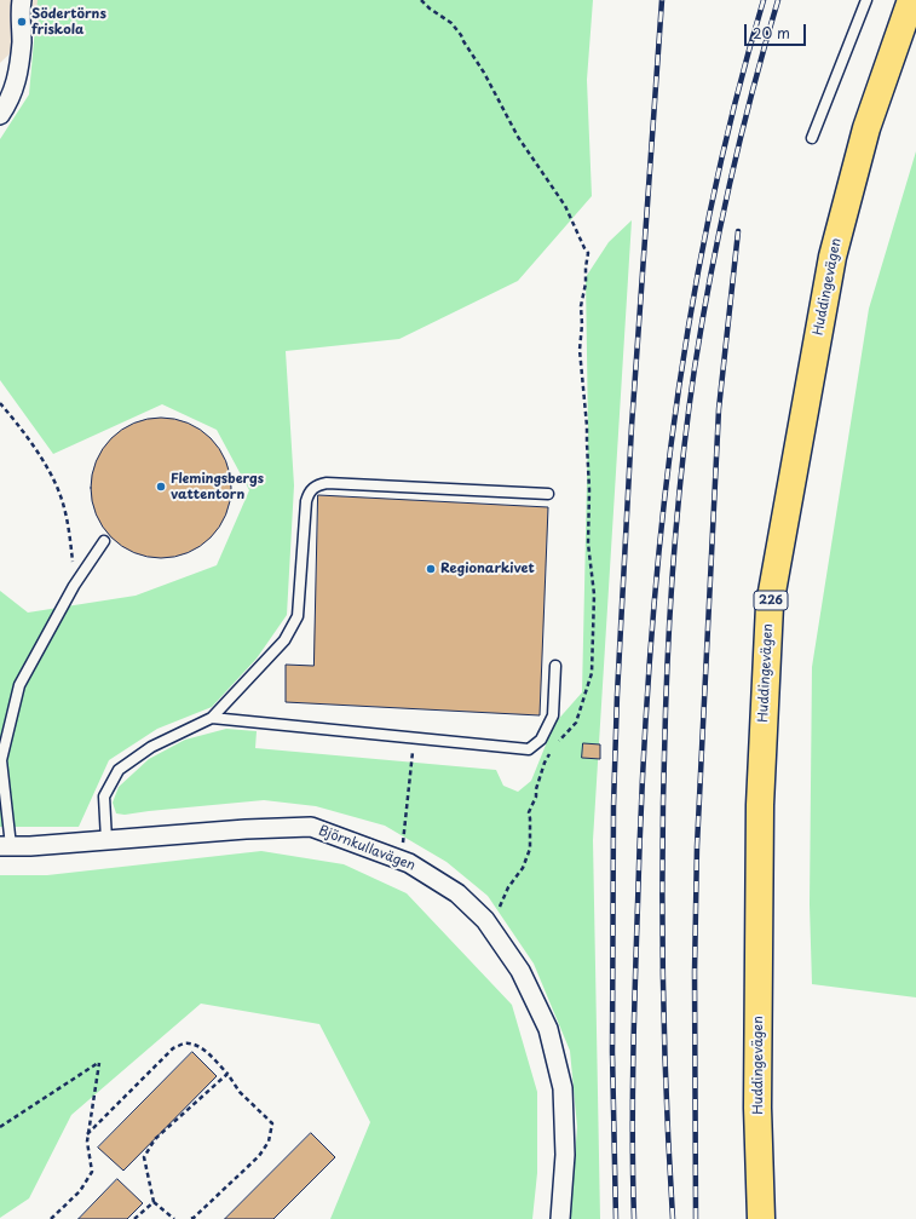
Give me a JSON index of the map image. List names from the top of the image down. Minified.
{"streets":{"main road":["Huddingevägen","226"],"street":["Björnkullavägen"]},"places":["Södertörns friskola","Flemingsbergs vattentorn","Regionarkivet"],"scale_bar":"20 m"}
